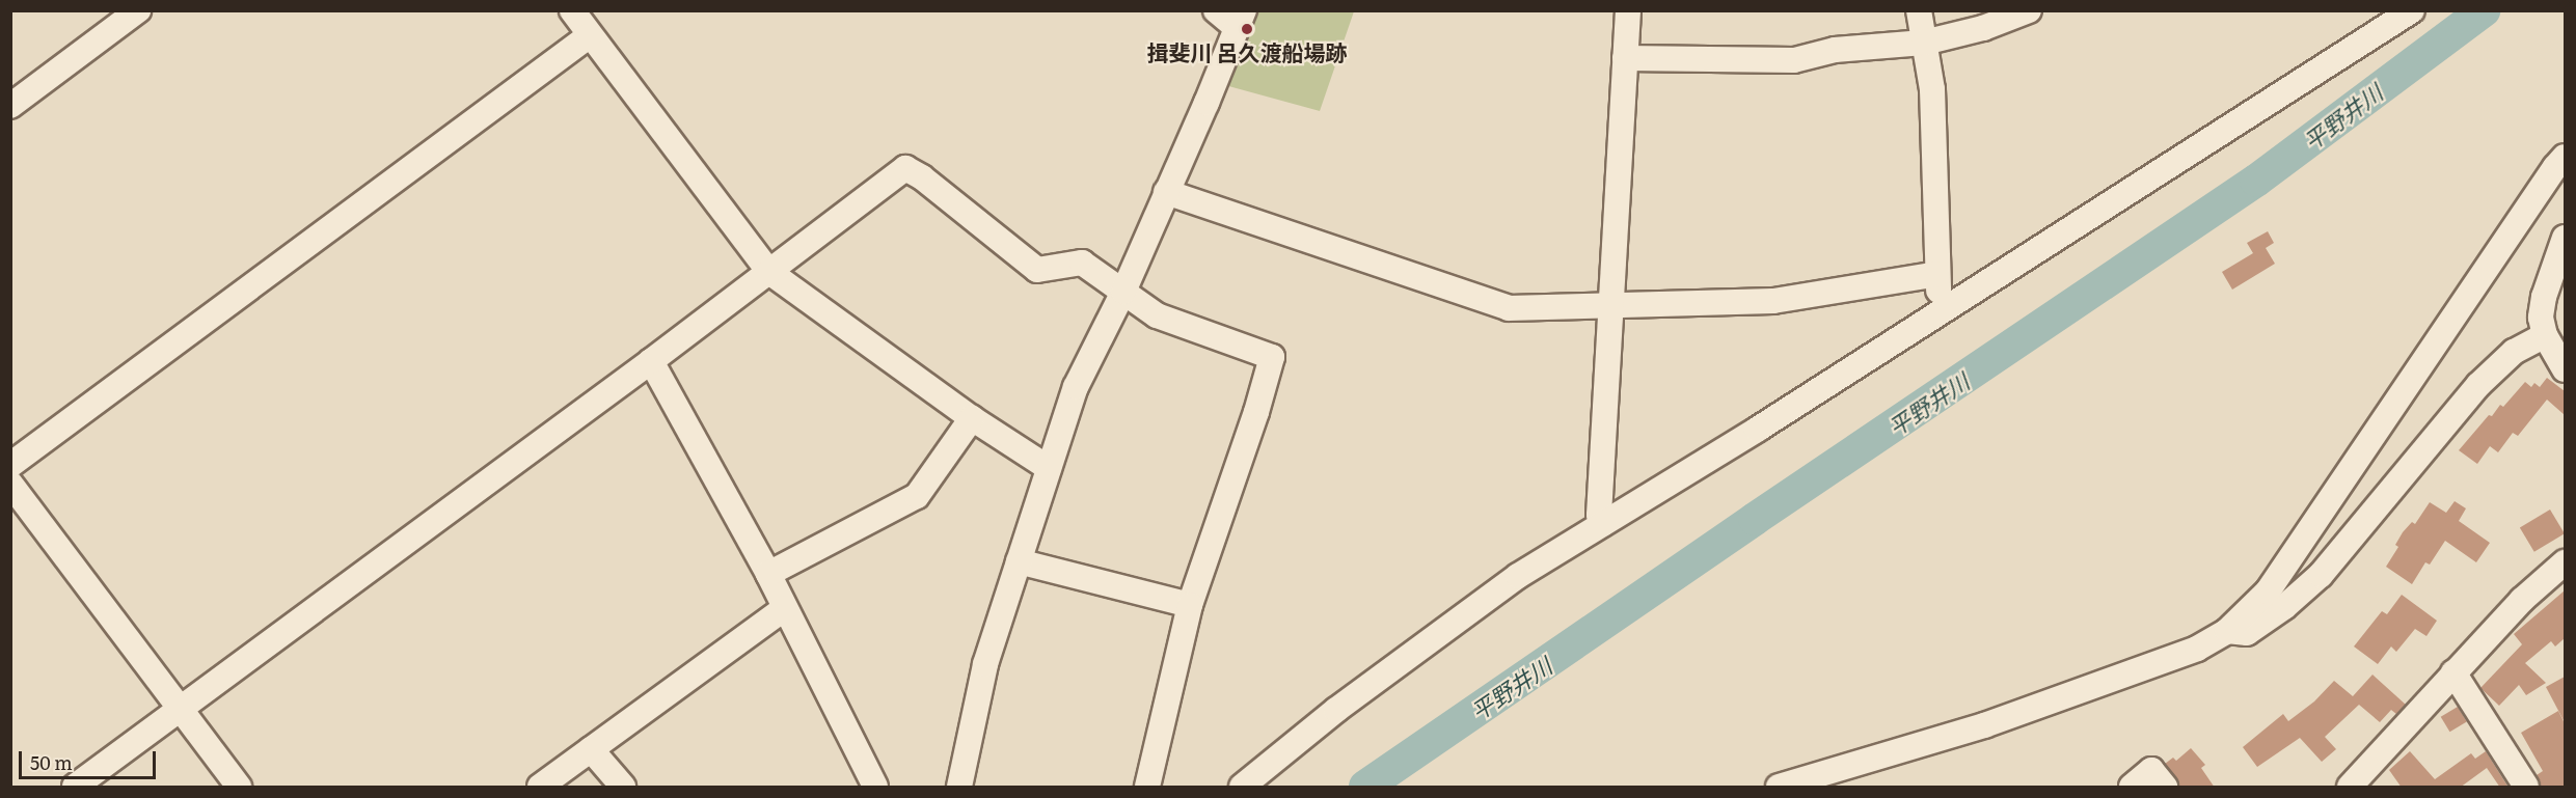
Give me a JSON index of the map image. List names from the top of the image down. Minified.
{"water":["平野井川"],"places":["揖斐川 呂久渡船場跡"],"scale_bar":"50 m"}
